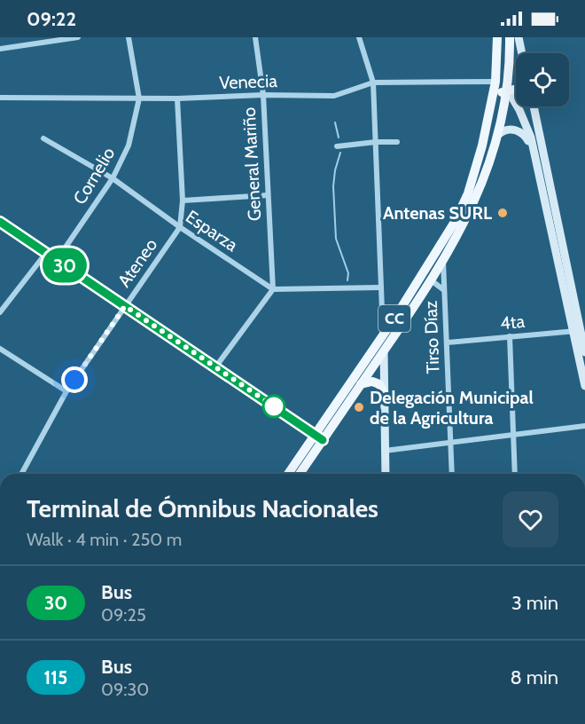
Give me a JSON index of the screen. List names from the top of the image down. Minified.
{"streets":{"main road":["CC"],"street":["Venecia","General Mariño","Cornelio","Esparza","Ateneo","4ta","Tirso Díaz"]},"crossings":[["Venecia","General Mariño"],["Venecia","Cornelio"],["Venecia","Ateneo"],["Venecia","CC"],["General Mariño","Esparza"],["Cornelio","Esparza"],["Esparza","Ateneo"],["CC","Tirso Díaz"],["4ta","Tirso Díaz"]],"places":["Antenas SURL","Delegación Municipal de la Agricultura"],"lines":["bus line 30"],"page":{"status":"09:22","on_map":"30","heading":["Terminal de Ómnibus Nacionales","Walk · 4 min · 250 m"],"list":[{"mark":"30","name":"Bus","note":"09:25","value":"3 min"},{"mark":"115","name":"Bus","note":"09:30","value":"8 min"}]}}
